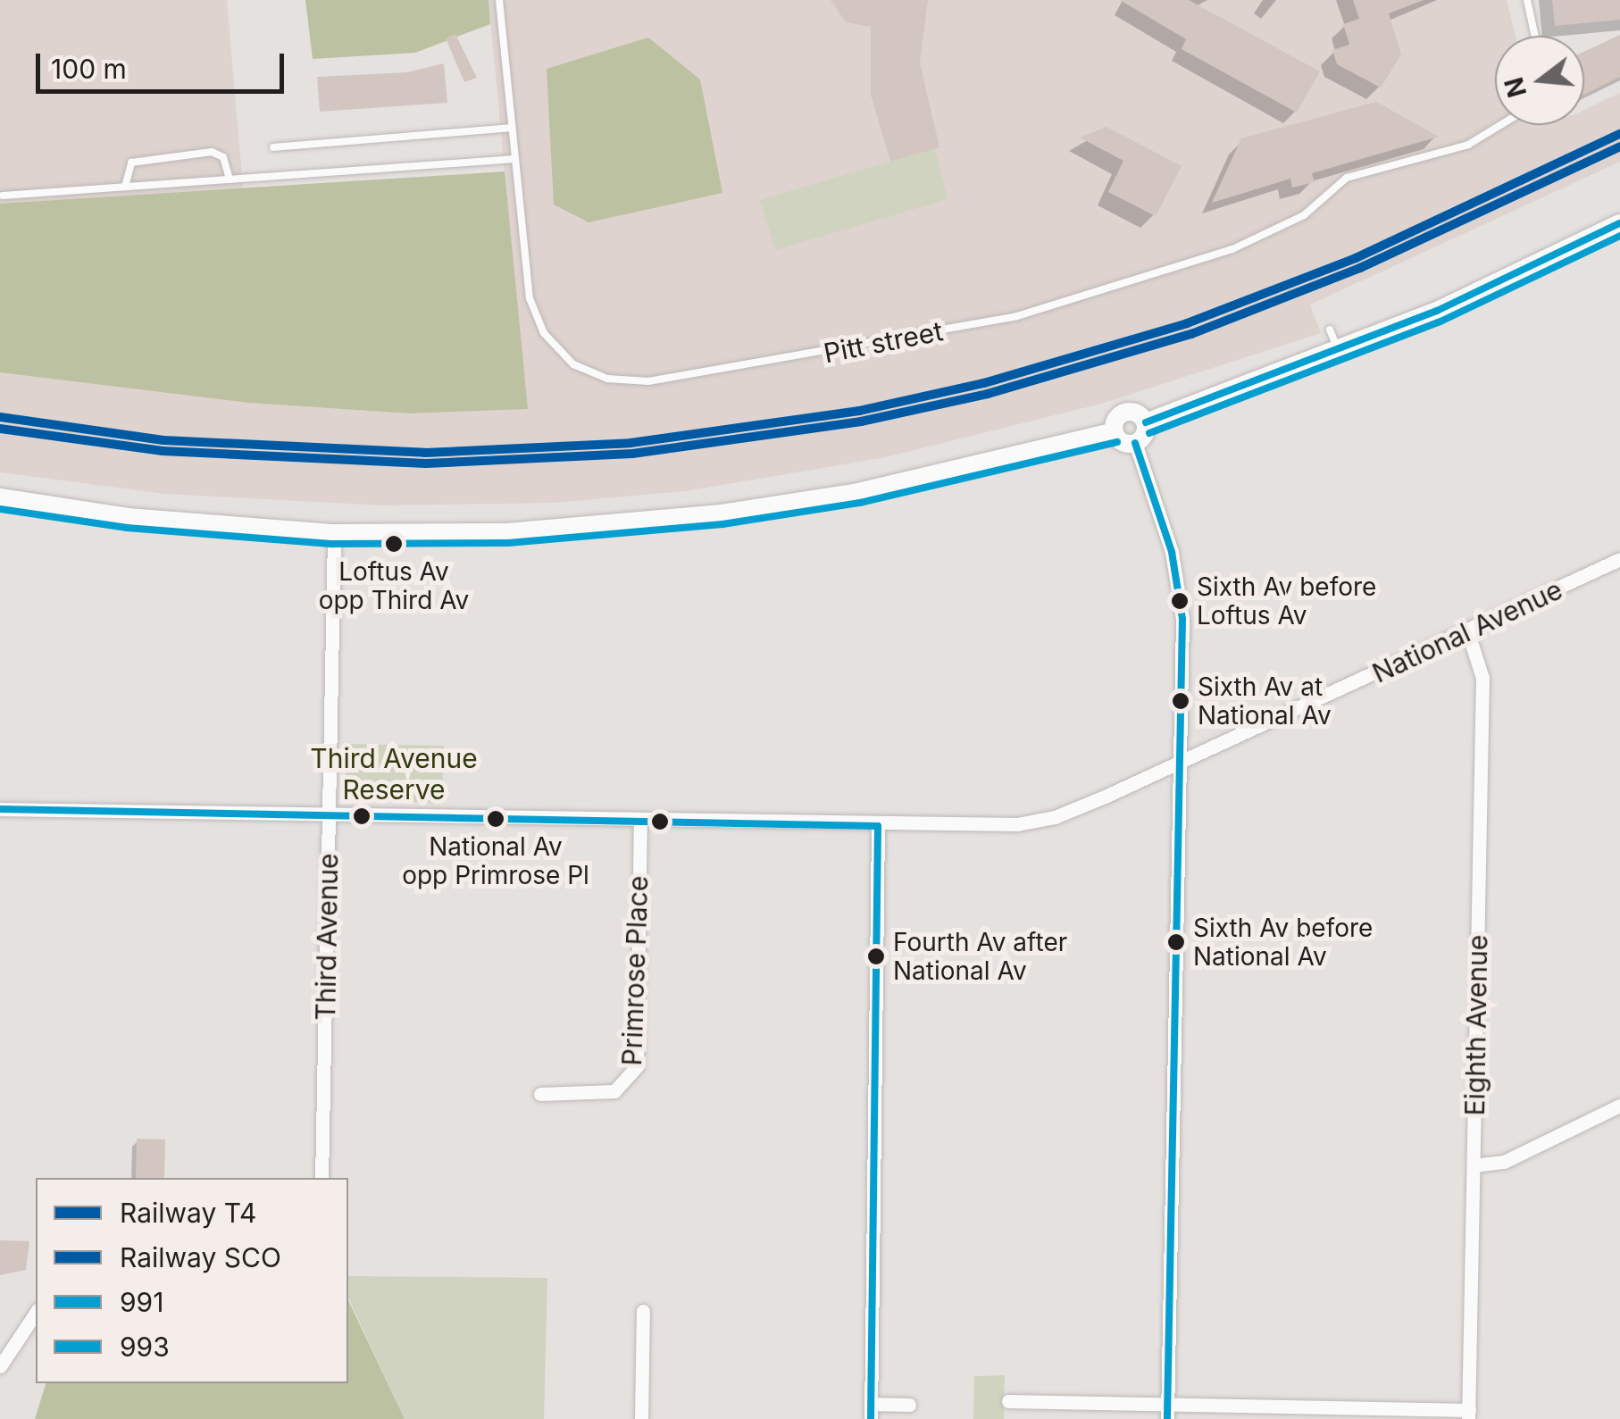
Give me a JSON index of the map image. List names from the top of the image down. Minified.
{"streets":{"street":["National Avenue","Third Avenue","Primrose Place","Eighth Avenue"],"lane":["Pitt street"]},"crossings":[["National Avenue","Third Avenue"],["National Avenue","Primrose Place"],["National Avenue","Eighth Avenue"]],"parks":["Third Avenue Reserve"],"places":["Loftus Av opp Third Av","Sixth Av before Loftus Av","Sixth Av at National Av","National Av opp Primrose Pl","Sixth Av before National Av","Fourth Av after National Av"],"lines":["rail line T4","rail line SCO","transit line 991","transit line 993"],"legend":["Railway T4","Railway SCO","991","993"],"scale_bar":"100 m","north":"left"}
